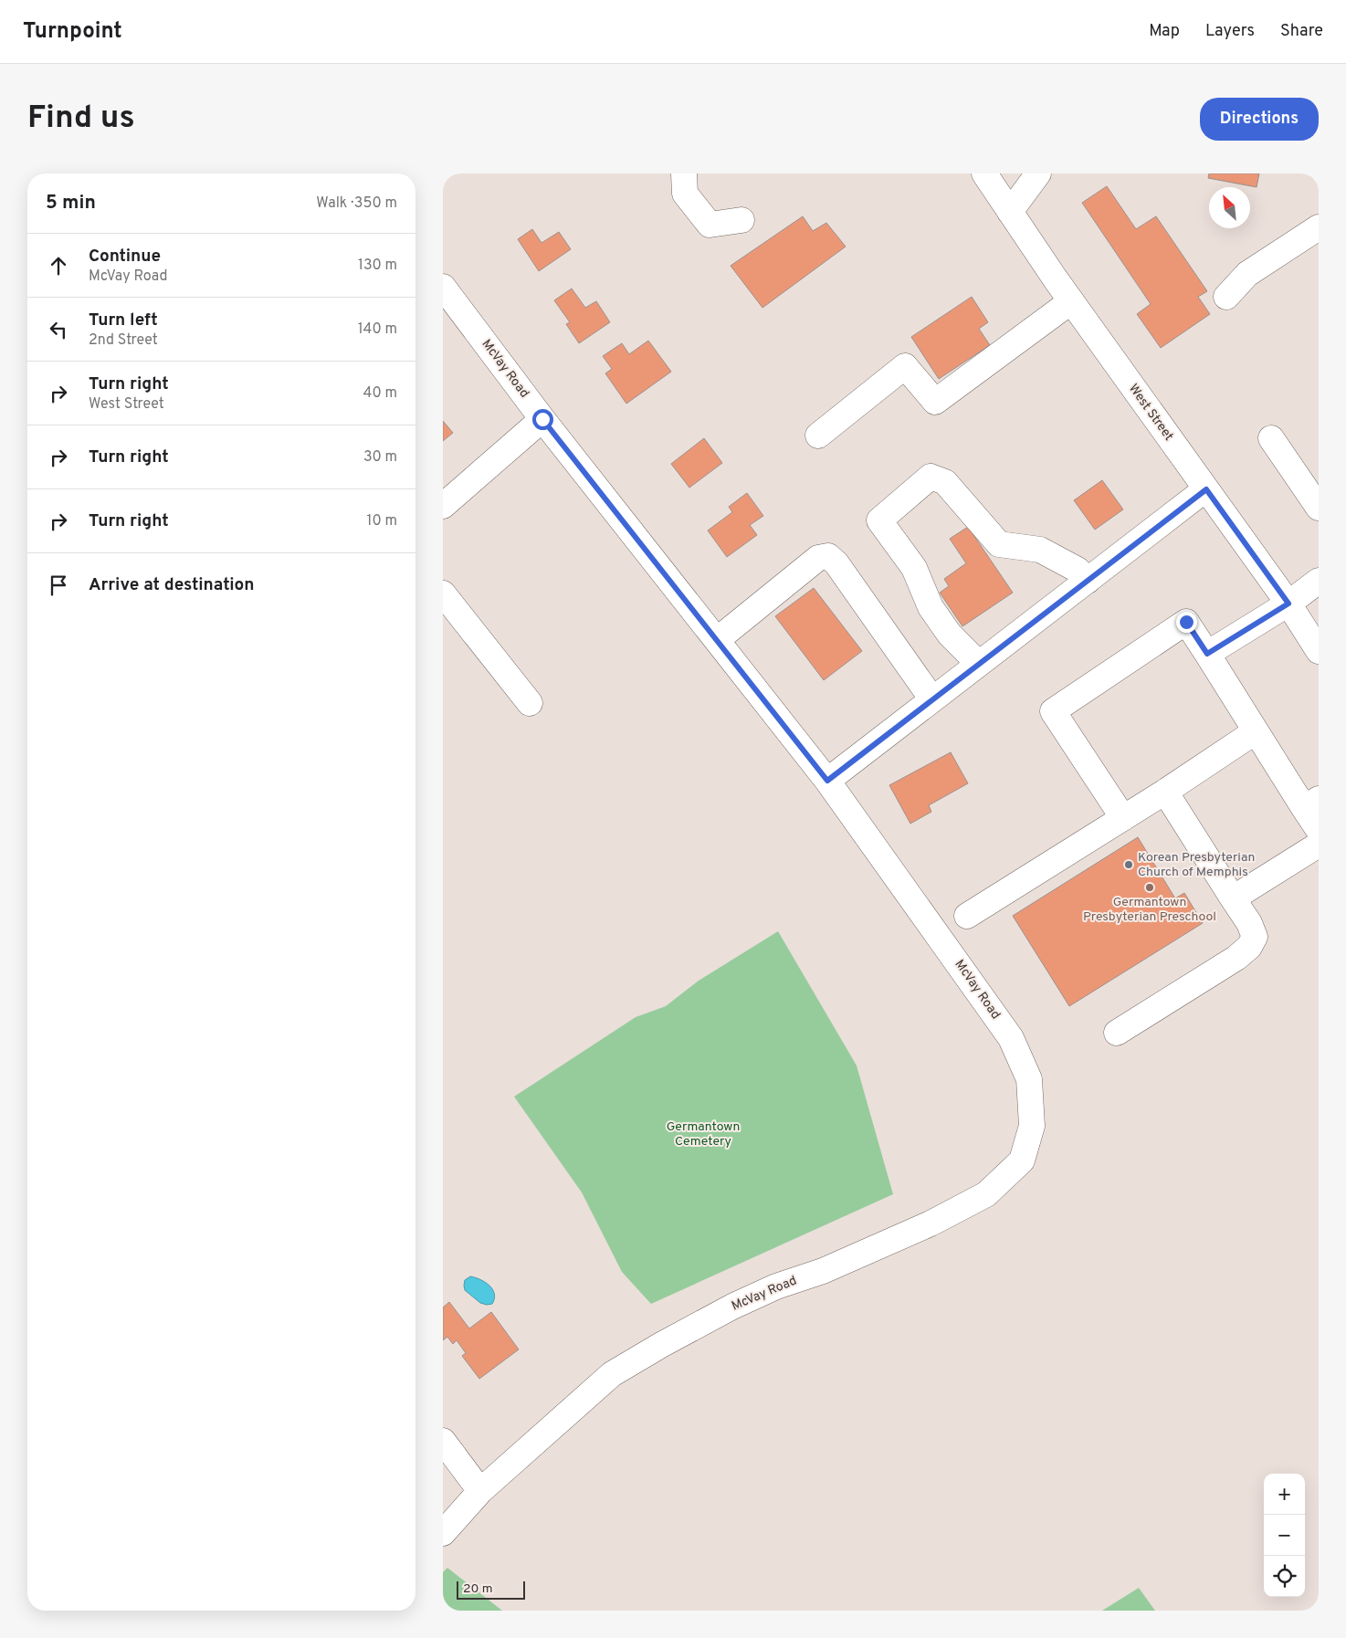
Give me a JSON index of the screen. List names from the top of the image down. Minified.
{"streets":{"street":["McVay Road","West Street"]},"parks":["Germantown Cemetery"],"places":["Korean Presbyterian Church of Memphis","Germantown Presbyterian Preschool"],"scale_bar":"20 m","north":"top left","page":{"header":"Turnpoint","nav":["Map","Layers","Share"],"buttons":"Directions","title":"Find us","heading":["5 min","Walk · 350 m"],"list":[["Continue","McVay Road","130 m"],["Turn left","2nd Street","140 m"],["Turn right","West Street","40 m"],["Turn right","30 m"],["Turn right","10 m"],"Arrive at destination"],"map_buttons":["+","−"],"scale":"20 m"}}
